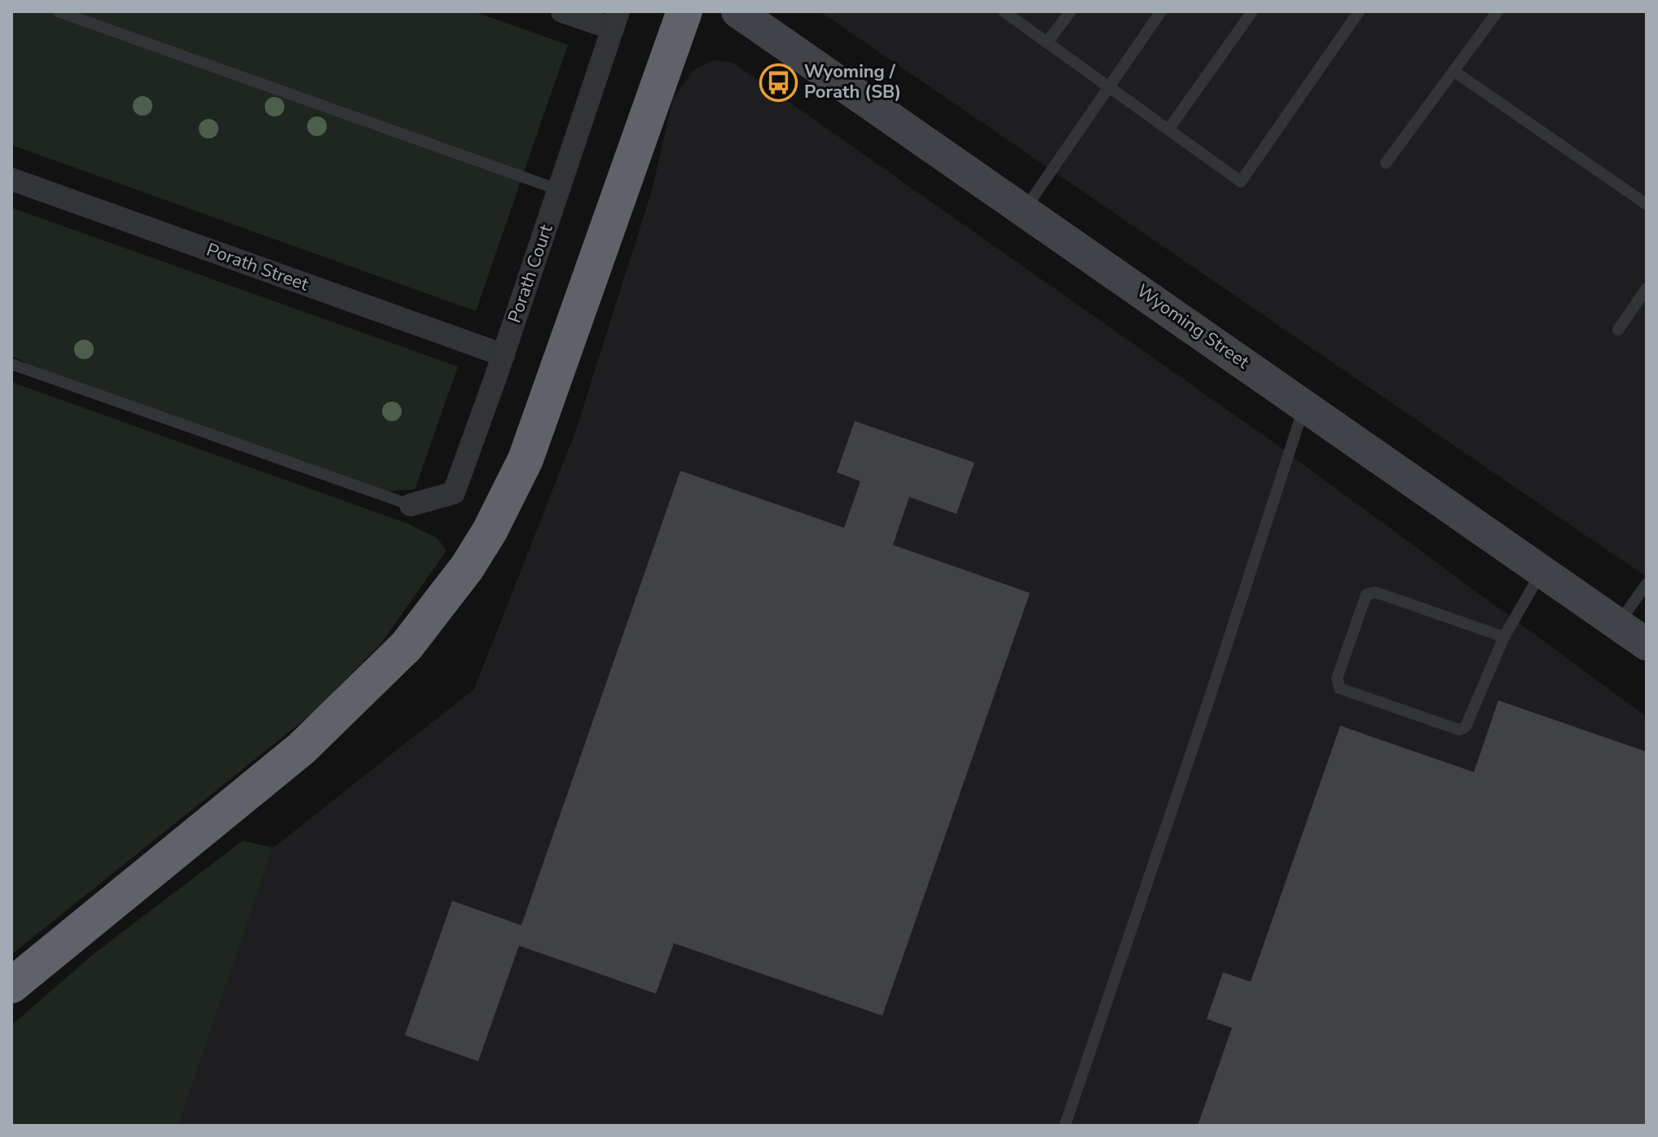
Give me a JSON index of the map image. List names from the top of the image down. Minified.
{"streets":{"main road":["Wyoming Street"],"street":["Porath Street","Porath Court"]},"crossings":[["Porath Street","Porath Court"]],"places":{"bus stop":["Wyoming / Porath (SB)"]}}
